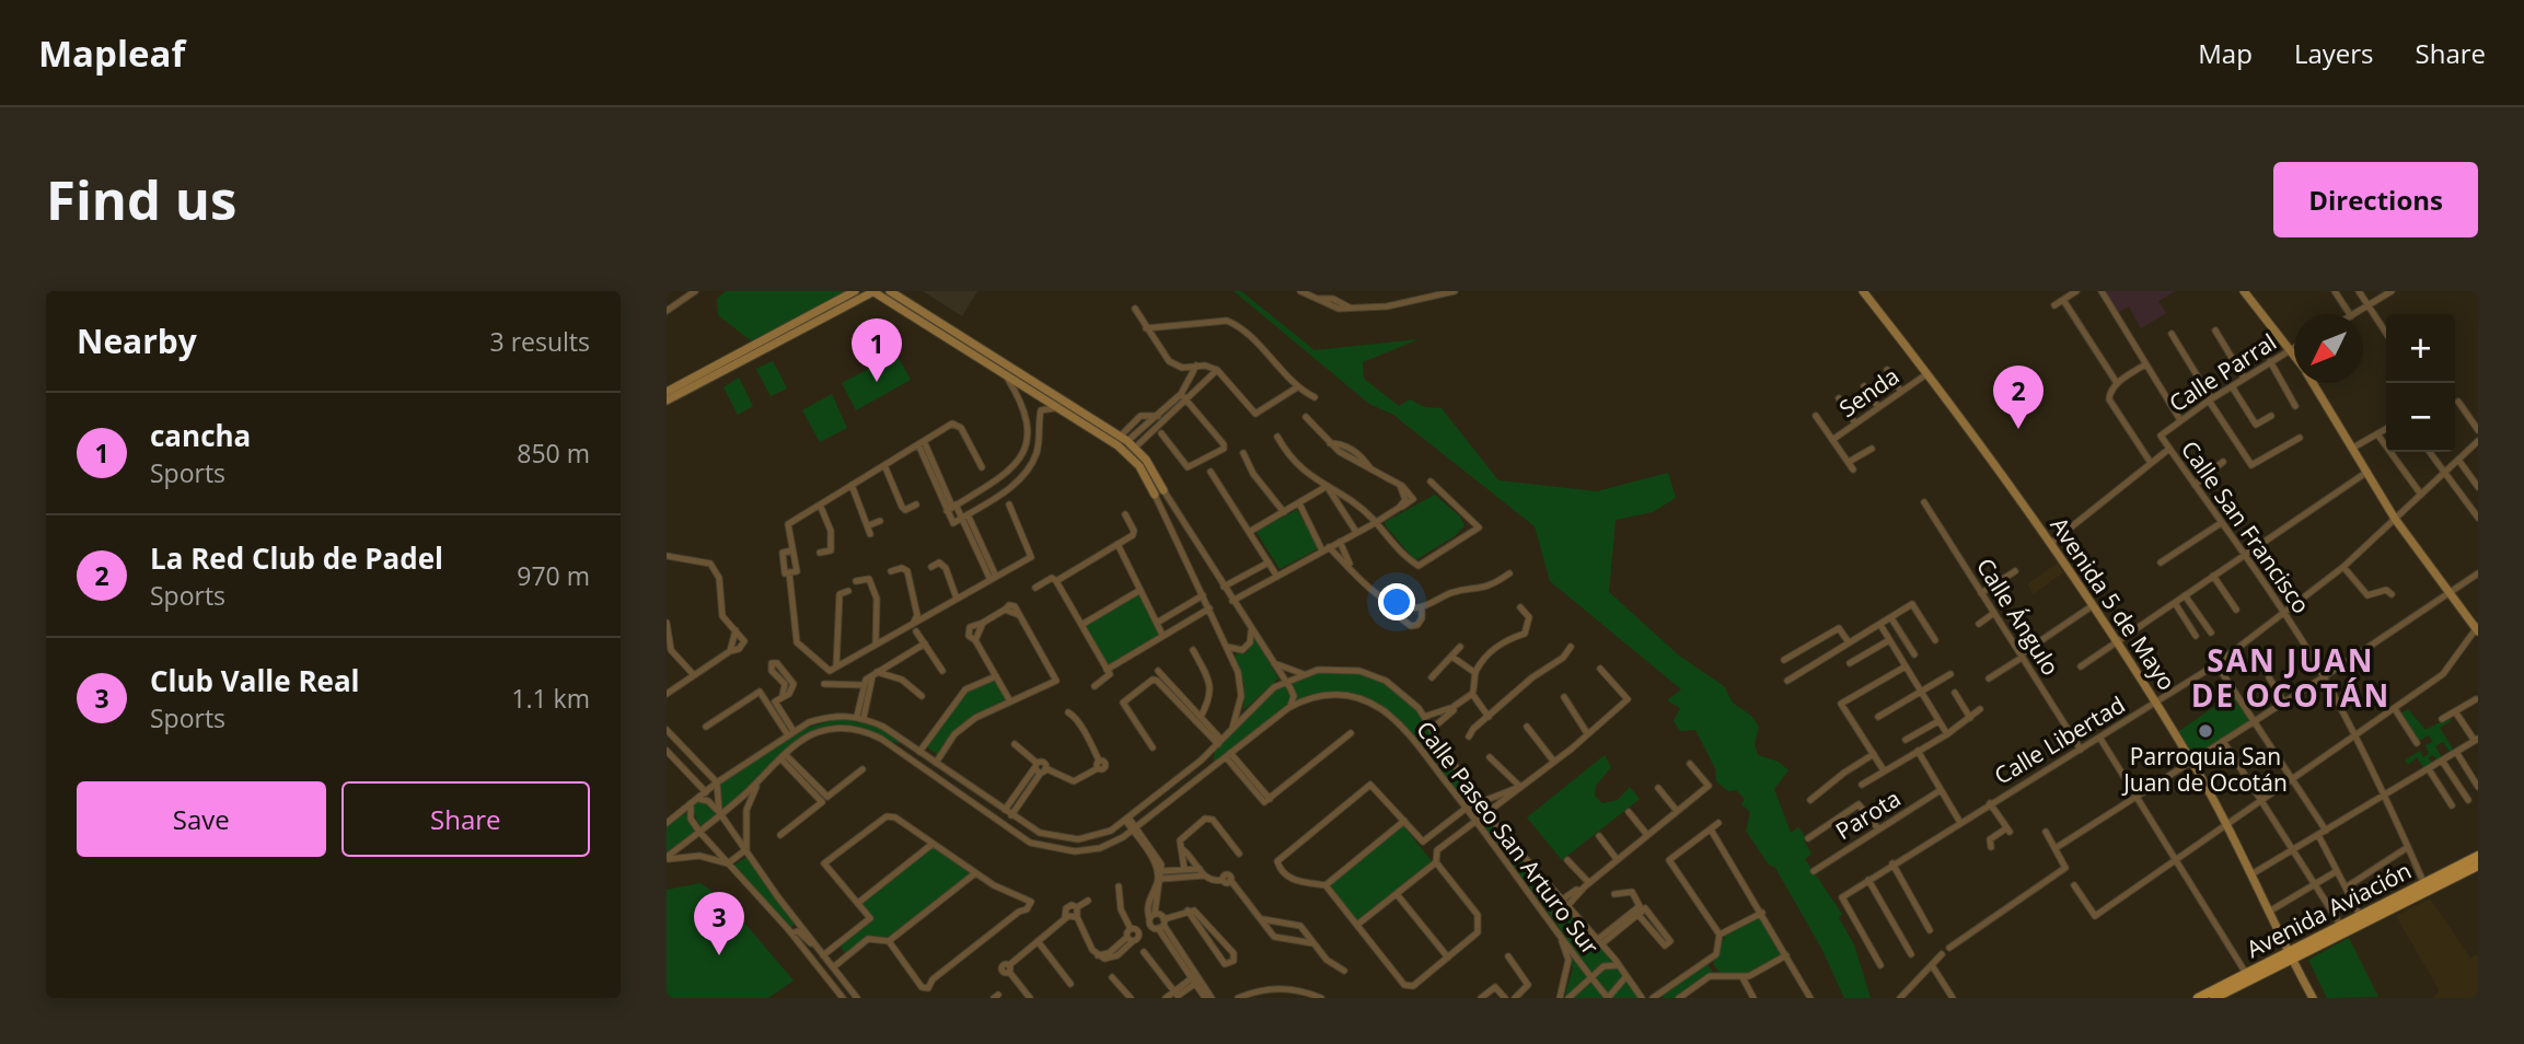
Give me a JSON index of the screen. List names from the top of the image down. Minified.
{"streets":{"main road":["Avenida Aviación"],"street":["Calle Parral","Senda","Calle San Francisco","Avenida 5 de Mayo","Calle Ángulo","Calle Libertad","Parota","Calle Paseo San Arturo Sur"]},"crossings":[["Calle Parral","Calle San Francisco"],["Calle Parral","Avenida 5 de Mayo"],["Senda","Avenida 5 de Mayo"],["Calle San Francisco","Calle Libertad"],["Calle San Francisco","Avenida Aviación"],["Avenida 5 de Mayo","Calle Libertad"],["Avenida 5 de Mayo","Avenida Aviación"],["Calle Ángulo","Calle Libertad"]],"districts":["SAN JUAN DE OCOTÁN"],"places":["Parroquia San Juan de Ocotán"],"north":"bottom left","page":{"header":"Mapleaf","nav":["Map","Layers","Share"],"buttons":["Directions",["Save","Share"]],"title":"Find us","heading":["Nearby","3 results"],"map_buttons":["+","−"],"pins":["1","2","3"],"list":[{"mark":"1","name":"cancha","note":"Sports","value":"850 m"},{"mark":"2","name":"La Red Club de Padel","note":"Sports","value":"970 m"},{"mark":"3","name":"Club Valle Real","note":"Sports","value":"1.1 km"}]}}
